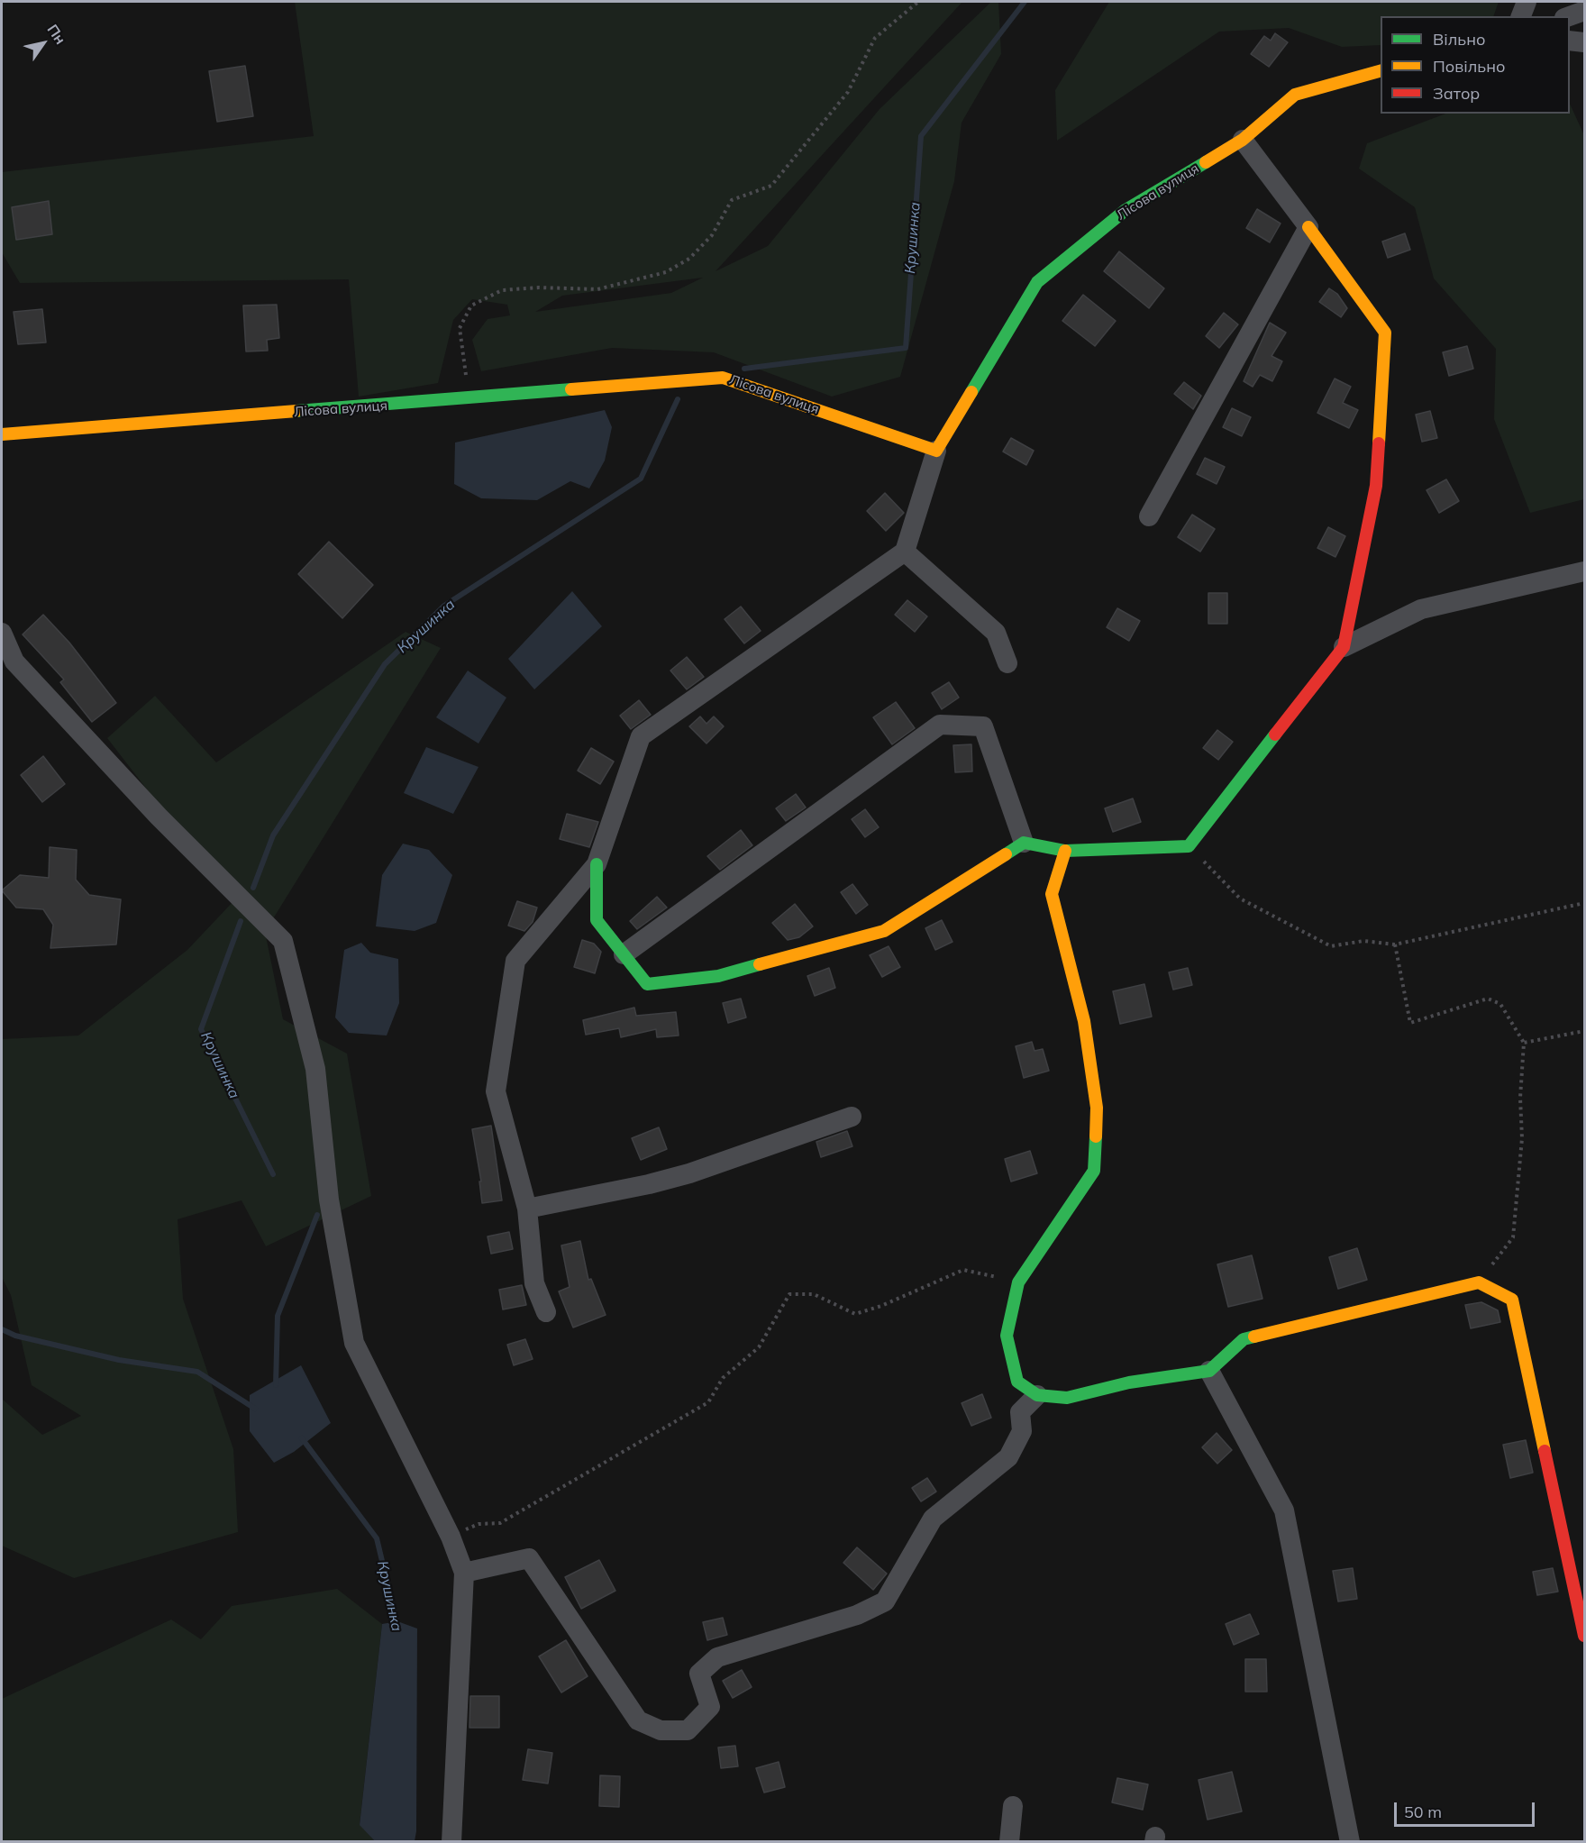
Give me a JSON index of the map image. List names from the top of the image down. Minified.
{"streets":{"street":["Лісова вулиця"]},"water":["Крушинка"],"legend":["Вільно","Повільно","Затор"],"scale_bar":"50 m","north":"top right"}
